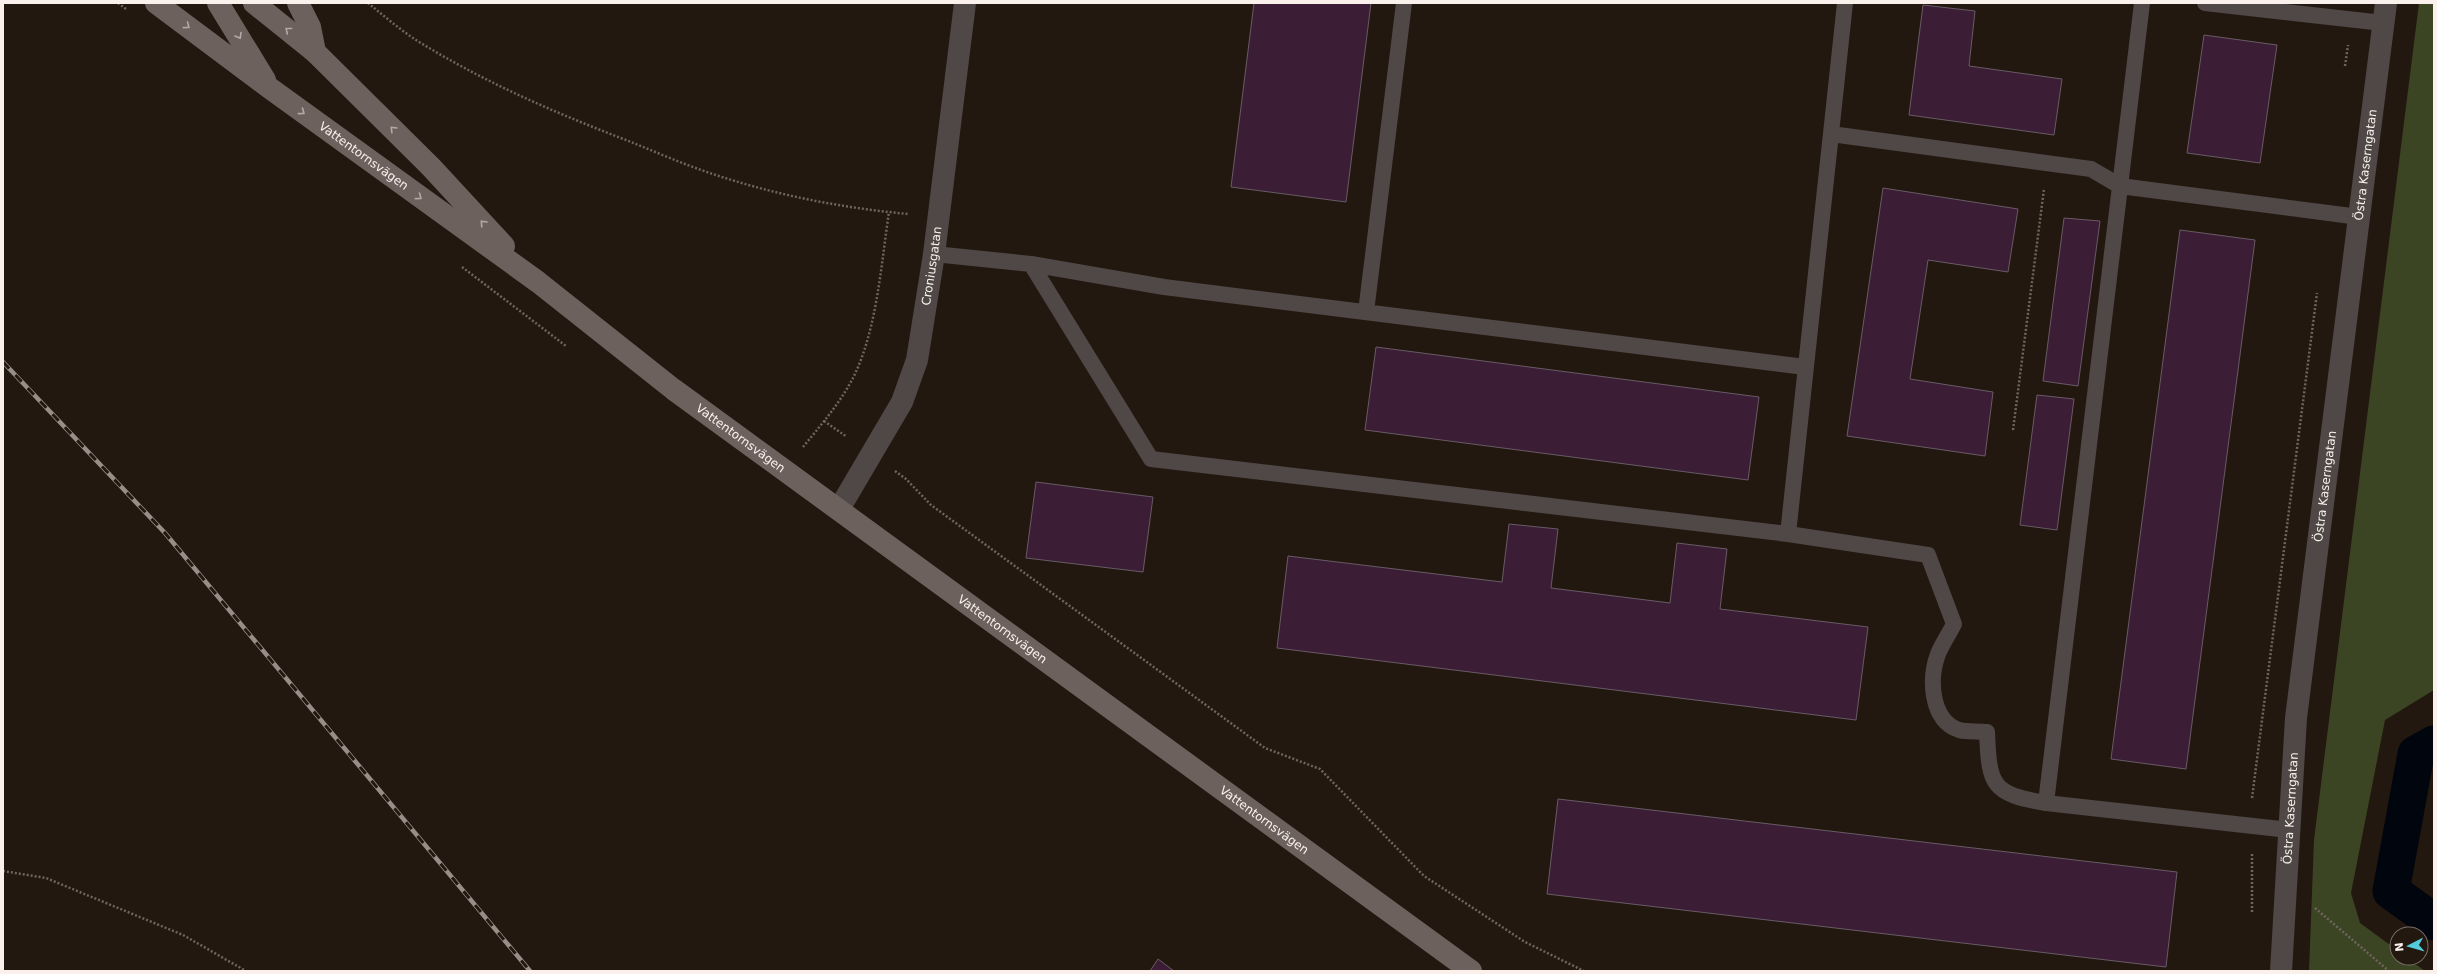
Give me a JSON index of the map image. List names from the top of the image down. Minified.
{"streets":{"main road":["Vattentornsvägen"],"street":["Östra Kaserngatan","Croniusgatan"]},"crossings":[["Vattentornsvägen","Croniusgatan"]],"north":"left"}
